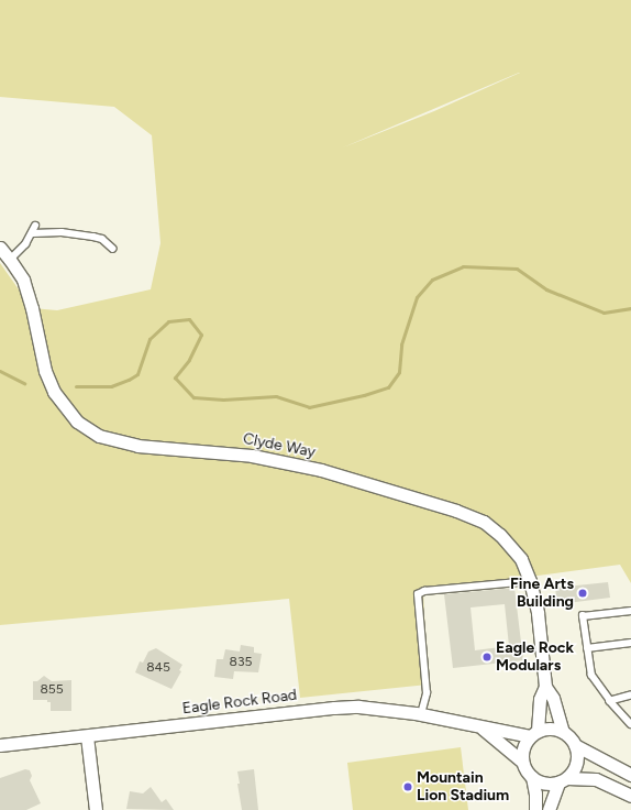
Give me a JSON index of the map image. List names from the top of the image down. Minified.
{"streets":{"street":["Clyde Way","Eagle Rock Road"]},"places":["Fine Arts Building","Eagle Rock Modulars","Mountain Lion Stadium"],"house_numbers":["835","845","855"]}
